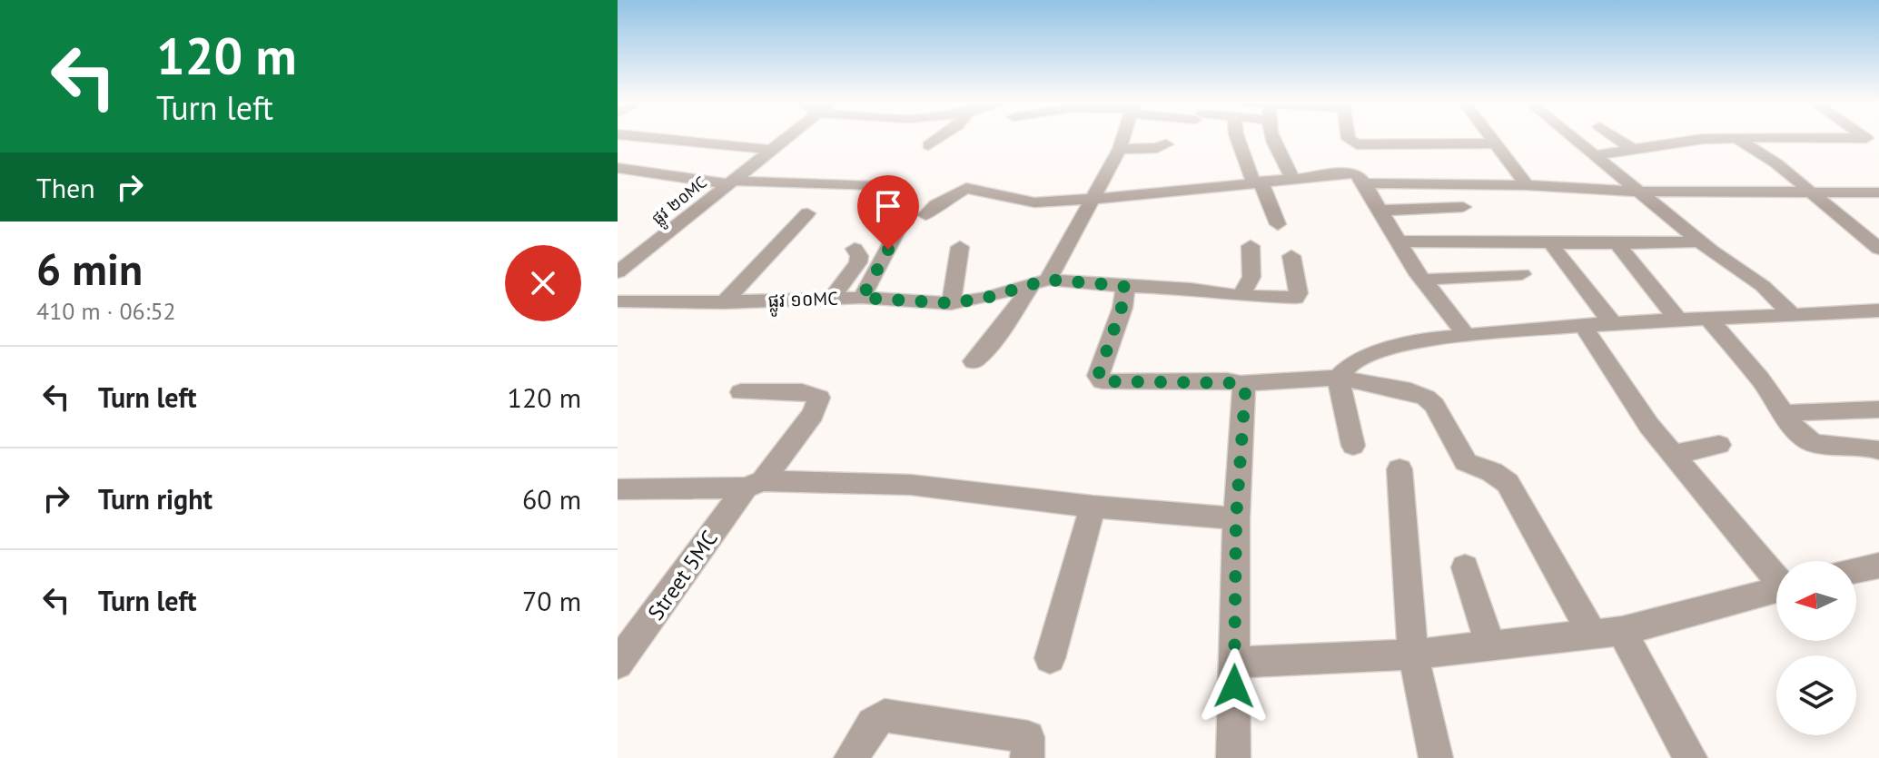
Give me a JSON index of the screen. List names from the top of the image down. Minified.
{"streets":{"street":["ផ្លូវ ២០MC","ផ្លូវ ១០MC","Street 5MC"]},"north":"left","page":{"turn":["120 m","Turn left"],"then":"Then","heading":["6 min","410 m · 06:52"],"list":[{"name":"Turn left","value":"120 m"},{"name":"Turn right","value":"60 m"},{"name":"Turn left","value":"70 m"}]}}
